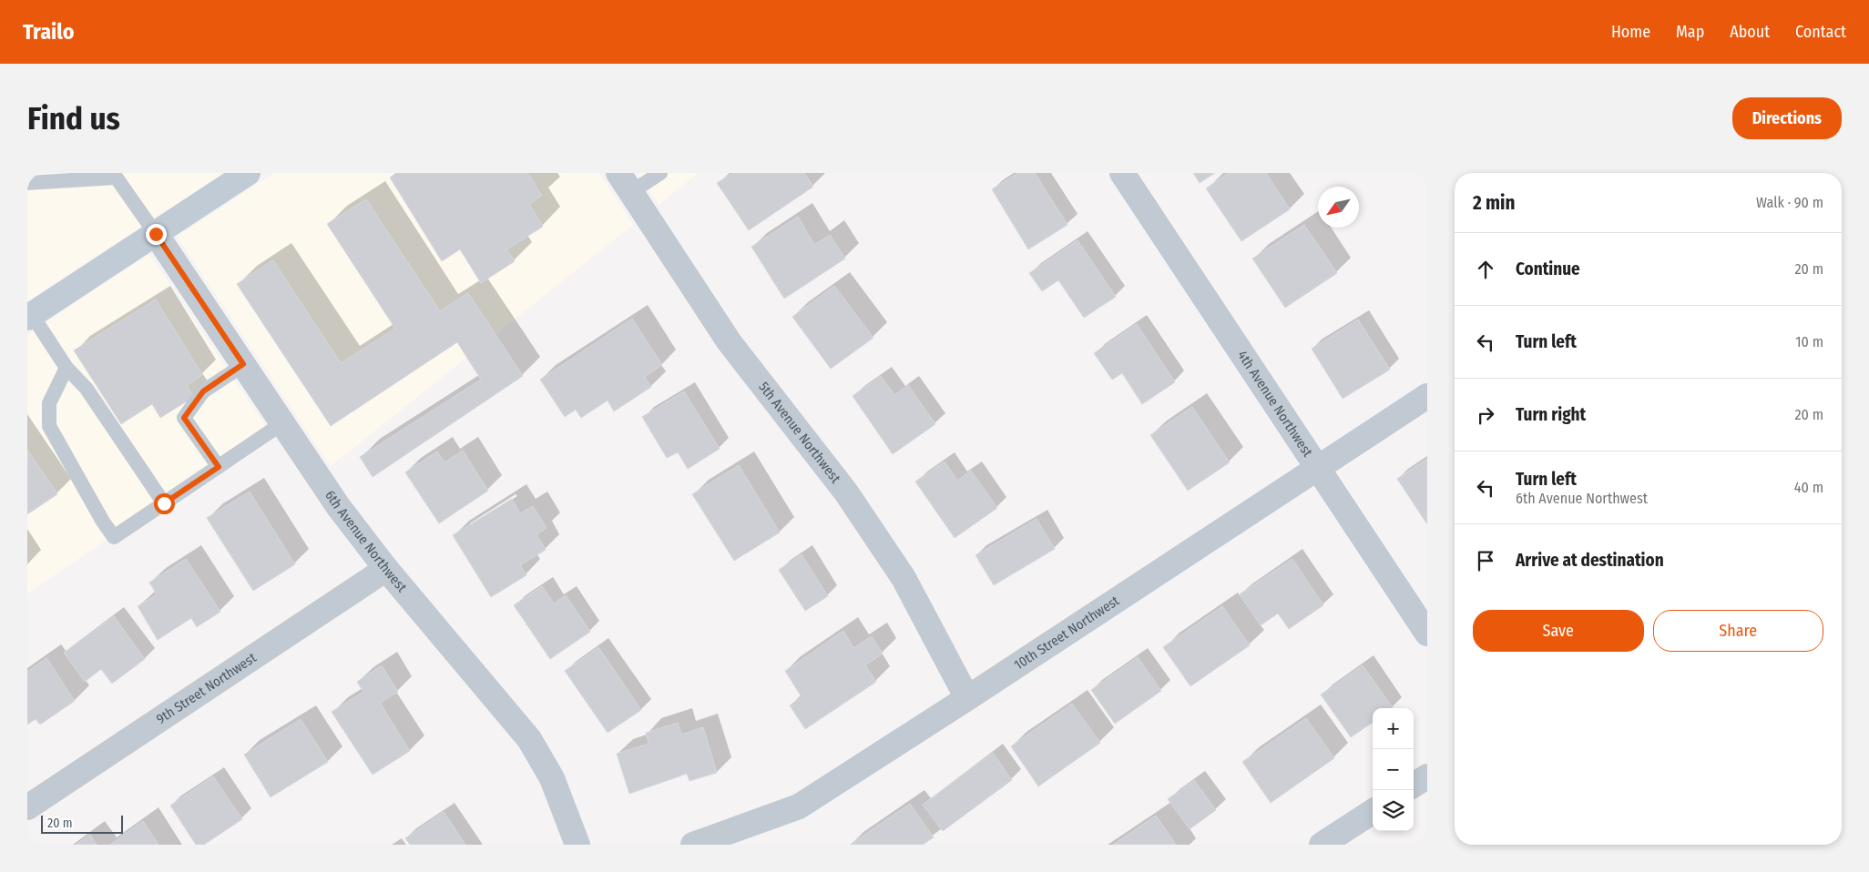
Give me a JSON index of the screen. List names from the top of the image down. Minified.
{"streets":{"street":["4th Avenue Northwest","5th Avenue Northwest","6th Avenue Northwest","10th Street Northwest","9th Street Northwest"]},"crossings":[["4th Avenue Northwest","10th Street Northwest"],["5th Avenue Northwest","10th Street Northwest"],["6th Avenue Northwest","9th Street Northwest"]],"scale_bar":"20 m","north":"bottom left","page":{"header":"Trailo","nav":["Home","Map","About","Contact"],"buttons":["Directions",["Save","Share"]],"title":"Find us","heading":["2 min","Walk · 90 m"],"list":[["Continue","20 m"],["Turn left","10 m"],["Turn right","20 m"],["Turn left","6th Avenue Northwest","40 m"],"Arrive at destination"],"map_buttons":["+","−"],"scale":"20 m"}}
